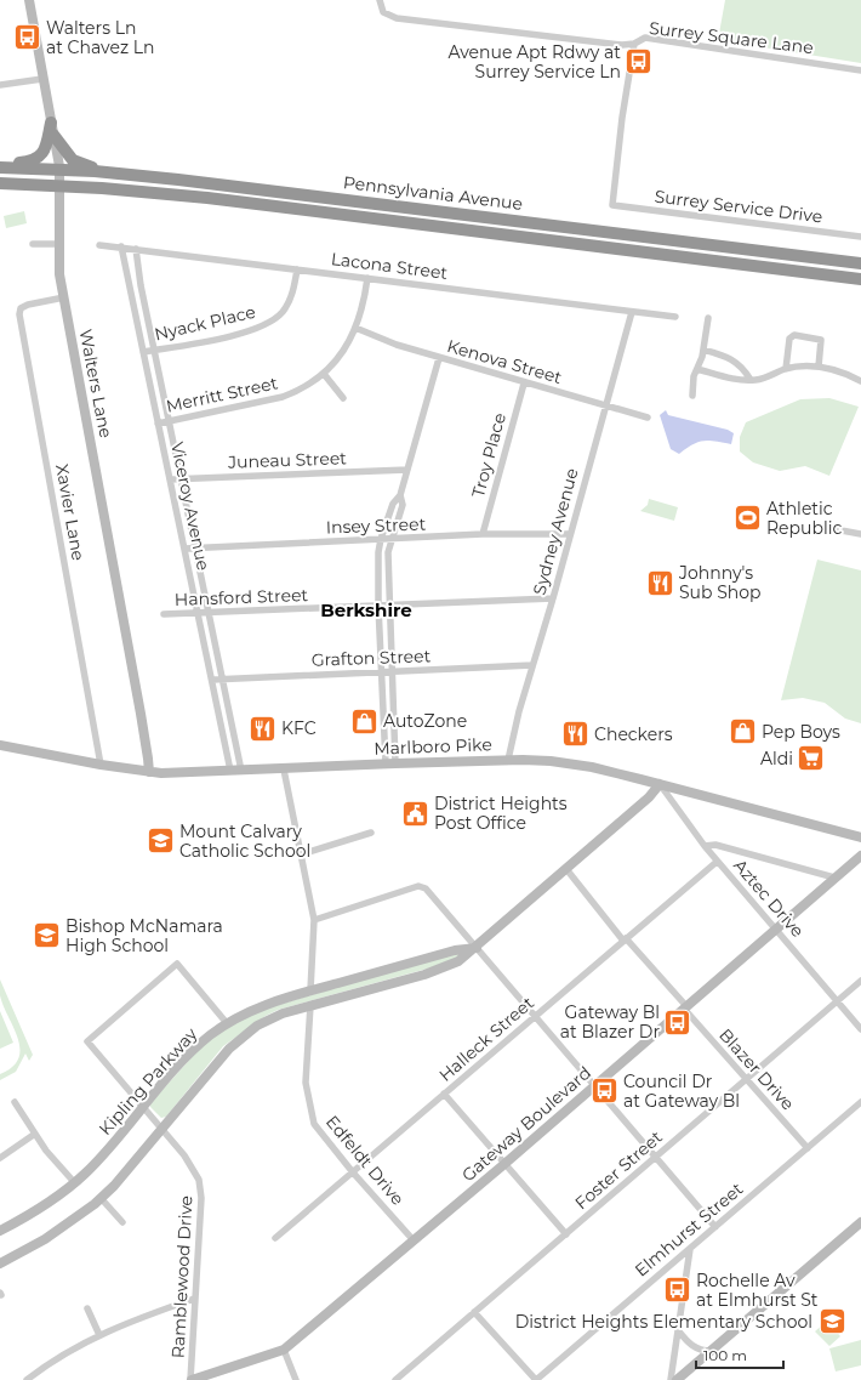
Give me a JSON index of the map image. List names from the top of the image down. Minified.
{"streets":{"highway":["Pennsylvania Avenue"],"street":["Surrey Square Lane","Surrey Service Drive","Lacona Street","Nyack Place","Kenova Street","Walters Lane","Merritt Street","Troy Place","Juneau Street","Viceroy Avenue","Xavier Lane","Insey Street","Sydney Avenue","Hansford Street","Grafton Street","Marlboro Pike","Aztec Drive","Halleck Street","Blazer Drive","Kipling Parkway","Gateway Boulevard","Edfeldt Drive","Foster Street","Elmhurst Street","Ramblewood Drive"]},"crossings":[["Surrey Square Lane","Surrey Service Drive"],["Pennsylvania Avenue","Walters Lane"],["Lacona Street","Nyack Place"],["Lacona Street","Merritt Street"],["Lacona Street","Viceroy Avenue"],["Lacona Street","Sydney Avenue"],["Nyack Place","Viceroy Avenue"],["Kenova Street","Merritt Street"],["Kenova Street","Troy Place"],["Kenova Street","Sydney Avenue"],["Walters Lane","Xavier Lane"],["Walters Lane","Marlboro Pike"],["Merritt Street","Viceroy Avenue"],["Troy Place","Insey Street"],["Juneau Street","Viceroy Avenue"],["Viceroy Avenue","Insey Street"],["Viceroy Avenue","Hansford Street"],["Viceroy Avenue","Grafton Street"],["Viceroy Avenue","Marlboro Pike"],["Xavier Lane","Marlboro Pike"],["Insey Street","Sydney Avenue"],["Sydney Avenue","Hansford Street"],["Sydney Avenue","Grafton Street"],["Sydney Avenue","Marlboro Pike"],["Marlboro Pike","Aztec Drive"],["Aztec Drive","Halleck Street"],["Aztec Drive","Gateway Boulevard"],["Aztec Drive","Foster Street"],["Halleck Street","Blazer Drive"],["Halleck Street","Edfeldt Drive"],["Blazer Drive","Gateway Boulevard"],["Blazer Drive","Foster Street"],["Blazer Drive","Elmhurst Street"],["Kipling Parkway","Ramblewood Drive"],["Gateway Boulevard","Edfeldt Drive"],["Gateway Boulevard","Ramblewood Drive"]],"districts":["Berkshire"],"places":{"bus stop":["Walters Ln at Chavez Ln","Avenue Apt Rdwy at Surrey Service Ln","Gateway Bl at Blazer Dr","Council Dr at Gateway Bl","Rochelle Av at Elmhurst St"],"sports":["Athletic Republic"],"restaurant":["Johnny's Sub Shop","KFC","Checkers"],"shop":["AutoZone","Pep Boys"],"supermarket":["Aldi"],"public building":["District Heights Post Office"],"school or university":["Mount Calvary Catholic School","Bishop McNamara High School","District Heights Elementary School"]},"scale_bar":"100 m"}
